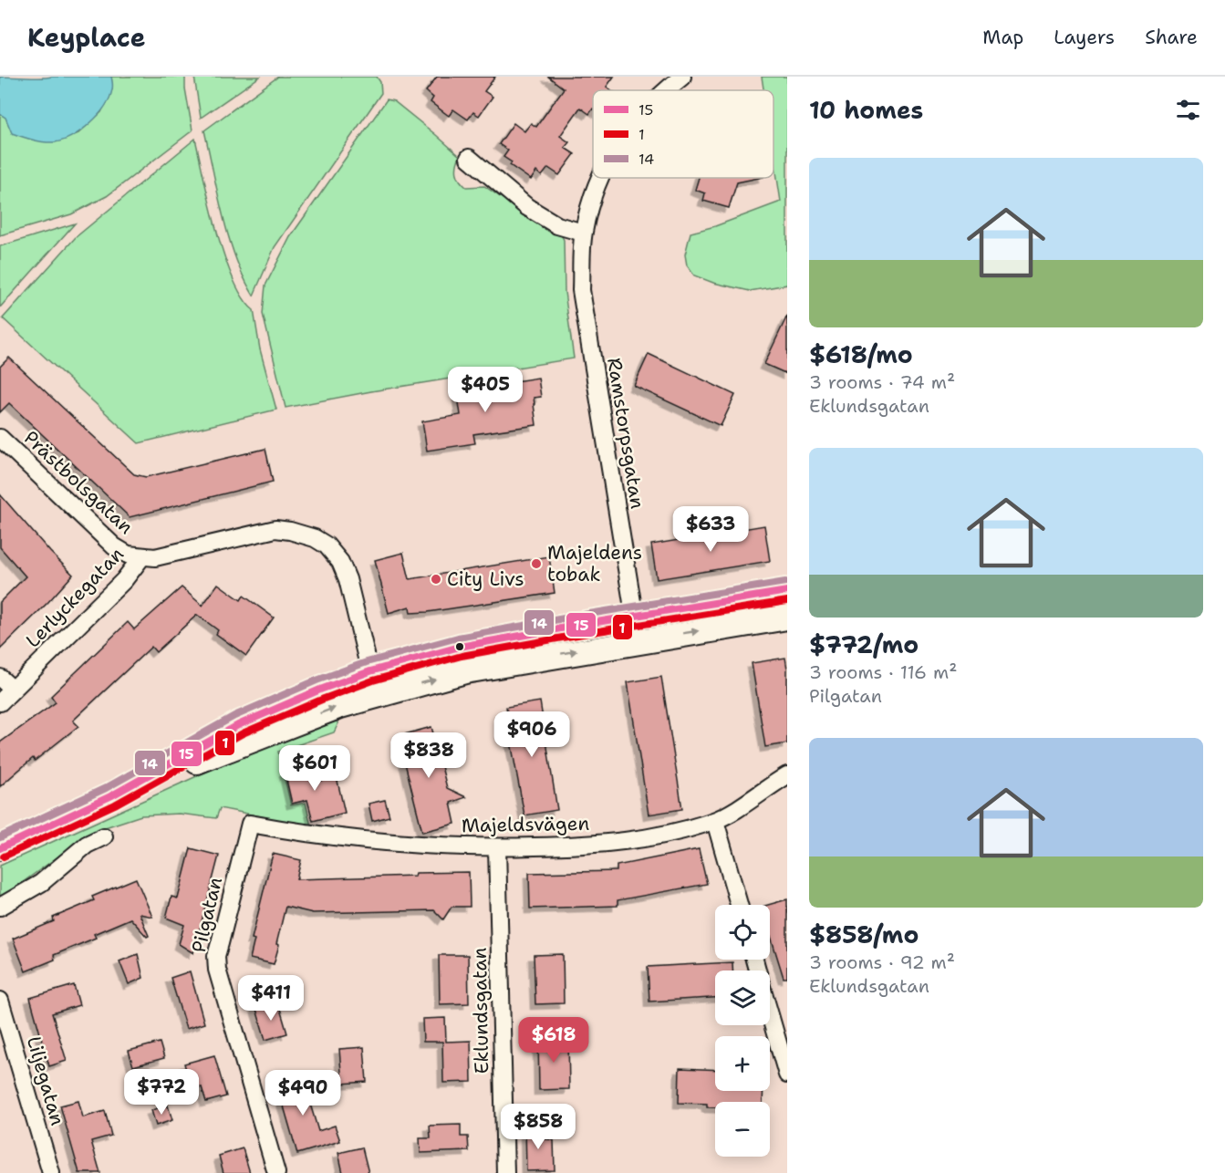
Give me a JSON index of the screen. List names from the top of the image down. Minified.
{"streets":{"street":["Ramstorpsgatan","Prästbolsgatan","Lerlyckegatan","Majeldsvägen","Pilgatan","Eklundsgatan","Liljegatan"]},"crossings":[["Prästbolsgatan","Lerlyckegatan"],["Majeldsvägen","Pilgatan"],["Majeldsvägen","Eklundsgatan"]],"places":["Majeldens tobak","City Livs"],"lines":["transit line 14","transit line 15","transit line 1"],"legend":["15","1","14"],"page":{"header":"Keyplace","nav":["Map","Layers","Share"],"heading":"10 homes","list":[{"name":"$618/mo","note":"3 rooms · 74 m² · Eklundsgatan"},{"name":"$772/mo","note":"3 rooms · 116 m² · Pilgatan"},{"name":"$858/mo","note":"3 rooms · 92 m² · Eklundsgatan"}],"price":["$405","$633","$906","$838","$601","$411","$618","$772","$490","$858"],"map_buttons":["+","−"]}}
